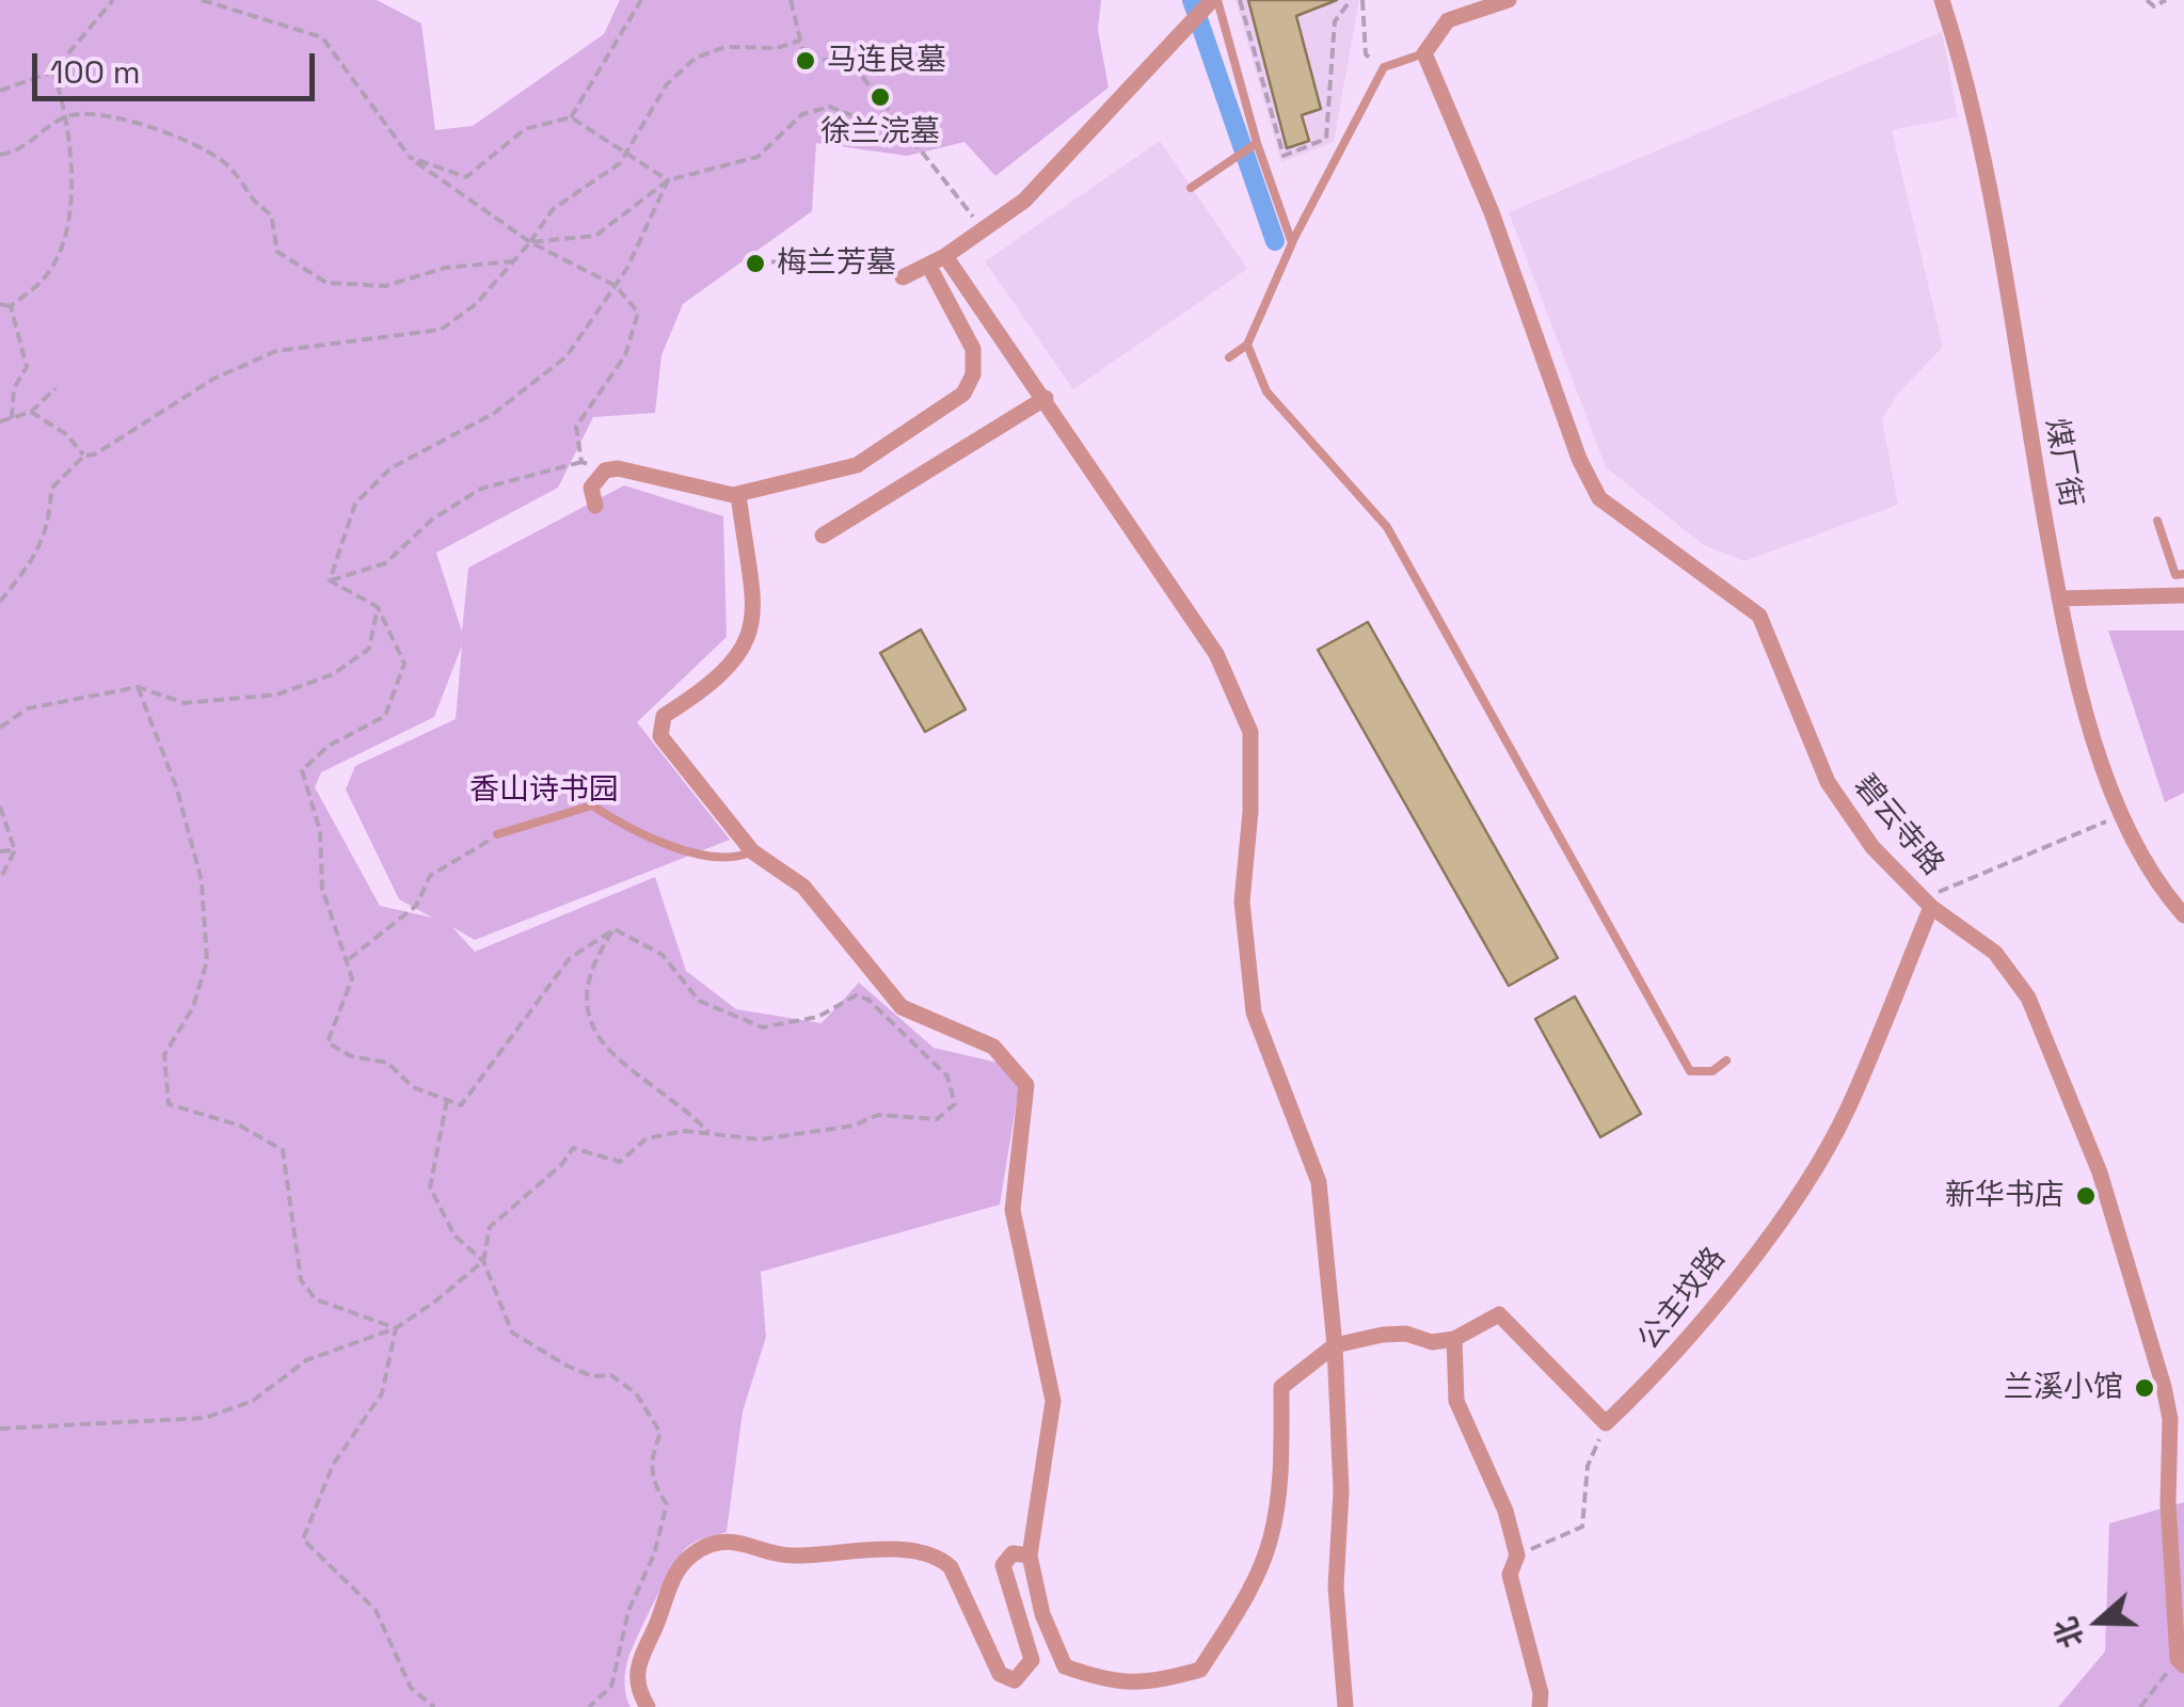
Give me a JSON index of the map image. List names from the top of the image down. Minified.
{"streets":{"street":["煤厂街","碧云寺路","公主坟路"]},"crossings":[["碧云寺路","公主坟路"]],"parks":["香山诗书园"],"places":["马连良墓","徐兰浣墓","梅兰芳墓","新华书店","兰溪小馆"],"scale_bar":"100 m","north":"left"}
